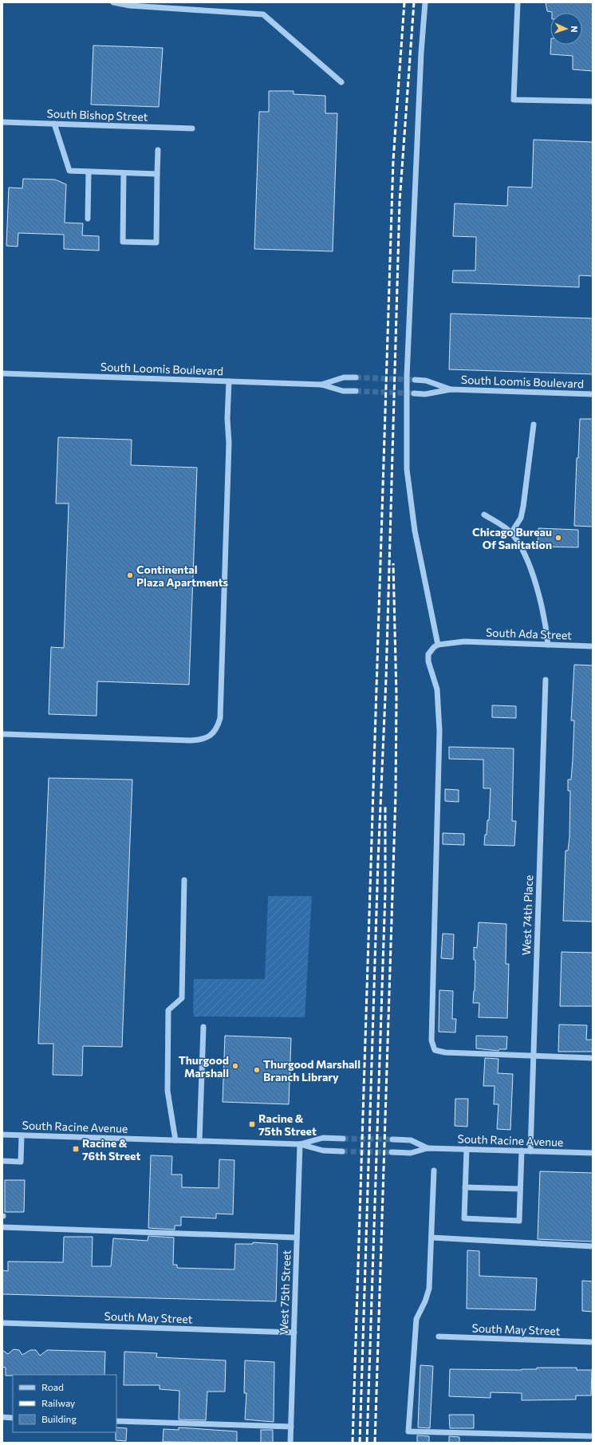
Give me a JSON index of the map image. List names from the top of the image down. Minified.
{"streets":{"street":["South Bishop Street","South Loomis Boulevard","South Ada Street","West 74th Place","South Racine Avenue","West 75th Street","South May Street"]},"crossings":[["West 74th Place","South Racine Avenue"],["South Racine Avenue","West 75th Street"],["West 75th Street","South May Street"]],"places":{"other":["Chicago Bureau Of Sanitation","Continental Plaza Apartments","Thurgood Marshall","Thurgood Marshall Branch Library"],"transit":["Racine & 75th Street","Racine & 76th Street"]},"legend":["Road","Railway","Building"],"north":"right"}
